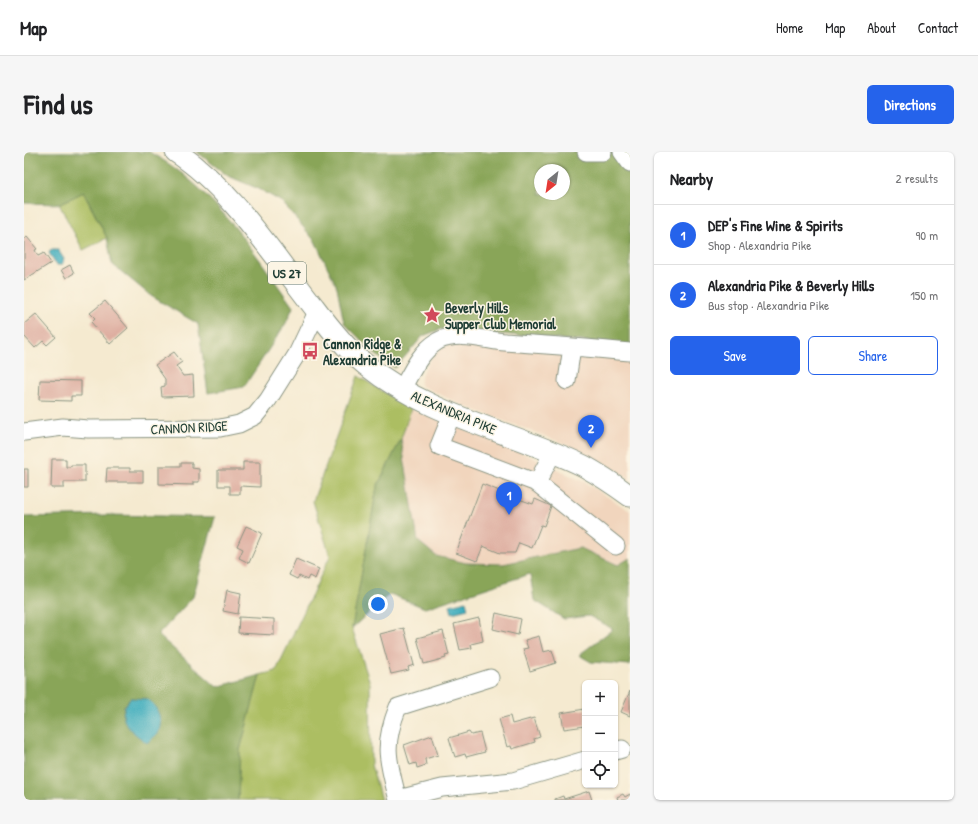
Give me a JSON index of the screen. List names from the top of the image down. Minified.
{"streets":{"main road":["US 27","ALEXANDRIA PIKE"],"street":["CANNON RIDGE"]},"crossings":[["ALEXANDRIA PIKE","CANNON RIDGE"]],"places":{"place":["Beverly Hills Supper Club Memorial"],"bus stop":["Cannon Ridge & Alexandria Pike"]},"north":"bottom left","page":{"header":"Map","nav":["Home","Map","About","Contact"],"title":"Find us","buttons":["Directions",["Save","Share"]],"heading":["Nearby","2 results"],"list":[{"mark":"1","name":"DEP's Fine Wine & Spirits","note":"Shop · Alexandria Pike","value":"90 m"},{"mark":"2","name":"Alexandria Pike & Beverly Hills","note":"Bus stop · Alexandria Pike","value":"150 m"}],"pins":["2","1"],"map_buttons":["+","−"]}}
